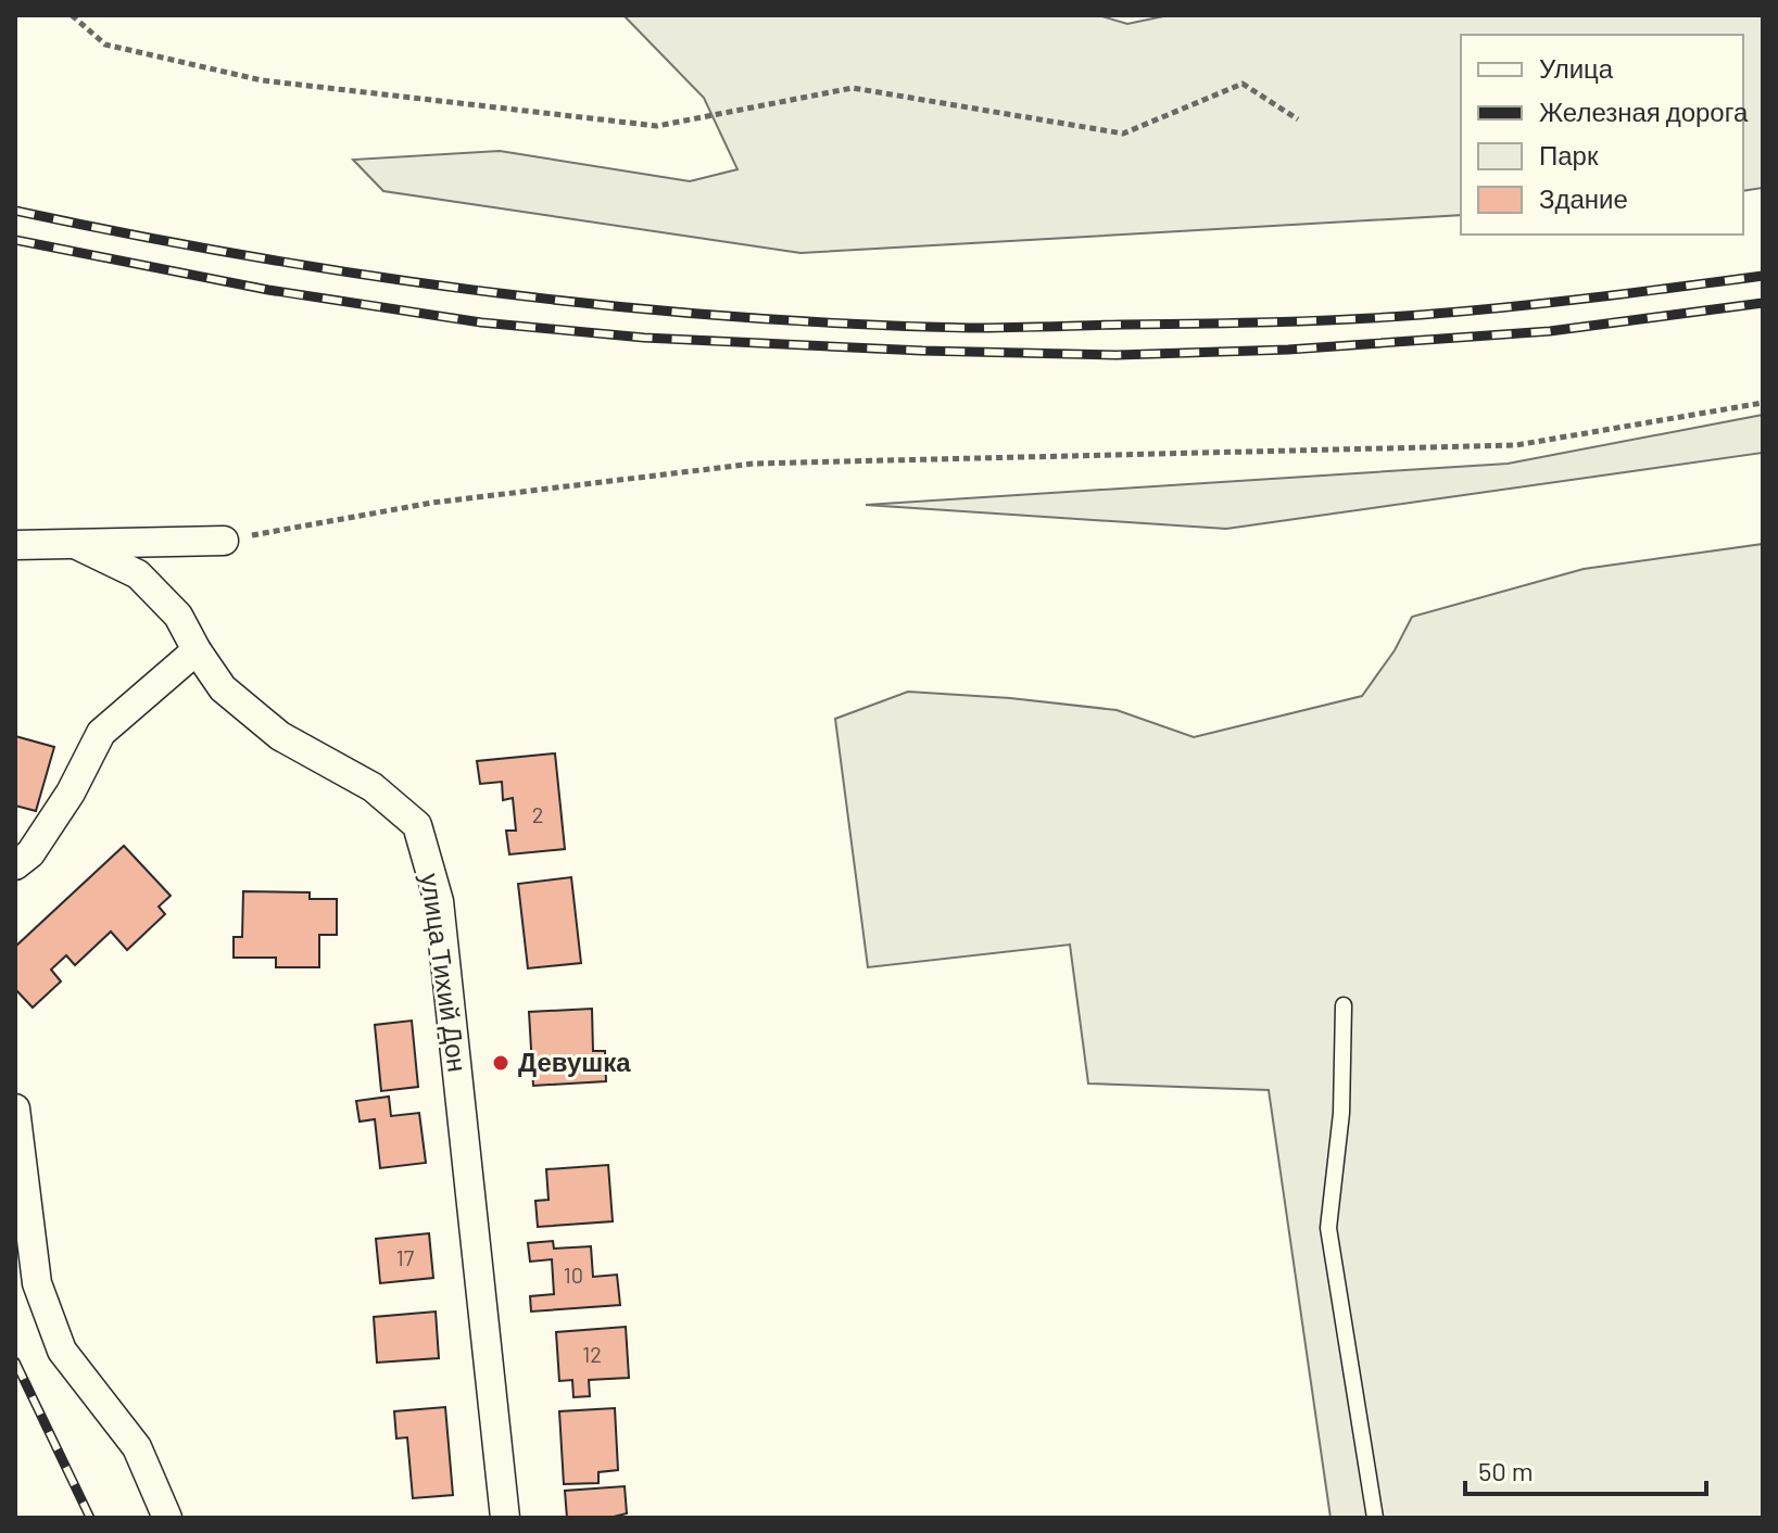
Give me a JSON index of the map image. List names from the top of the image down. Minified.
{"streets":{"street":["улица Тихий Дон"]},"places":["Девушка"],"house_numbers":["2","17","10","12"],"legend":["Улица","Железная дорога","Парк","Здание"],"scale_bar":"50 m"}
